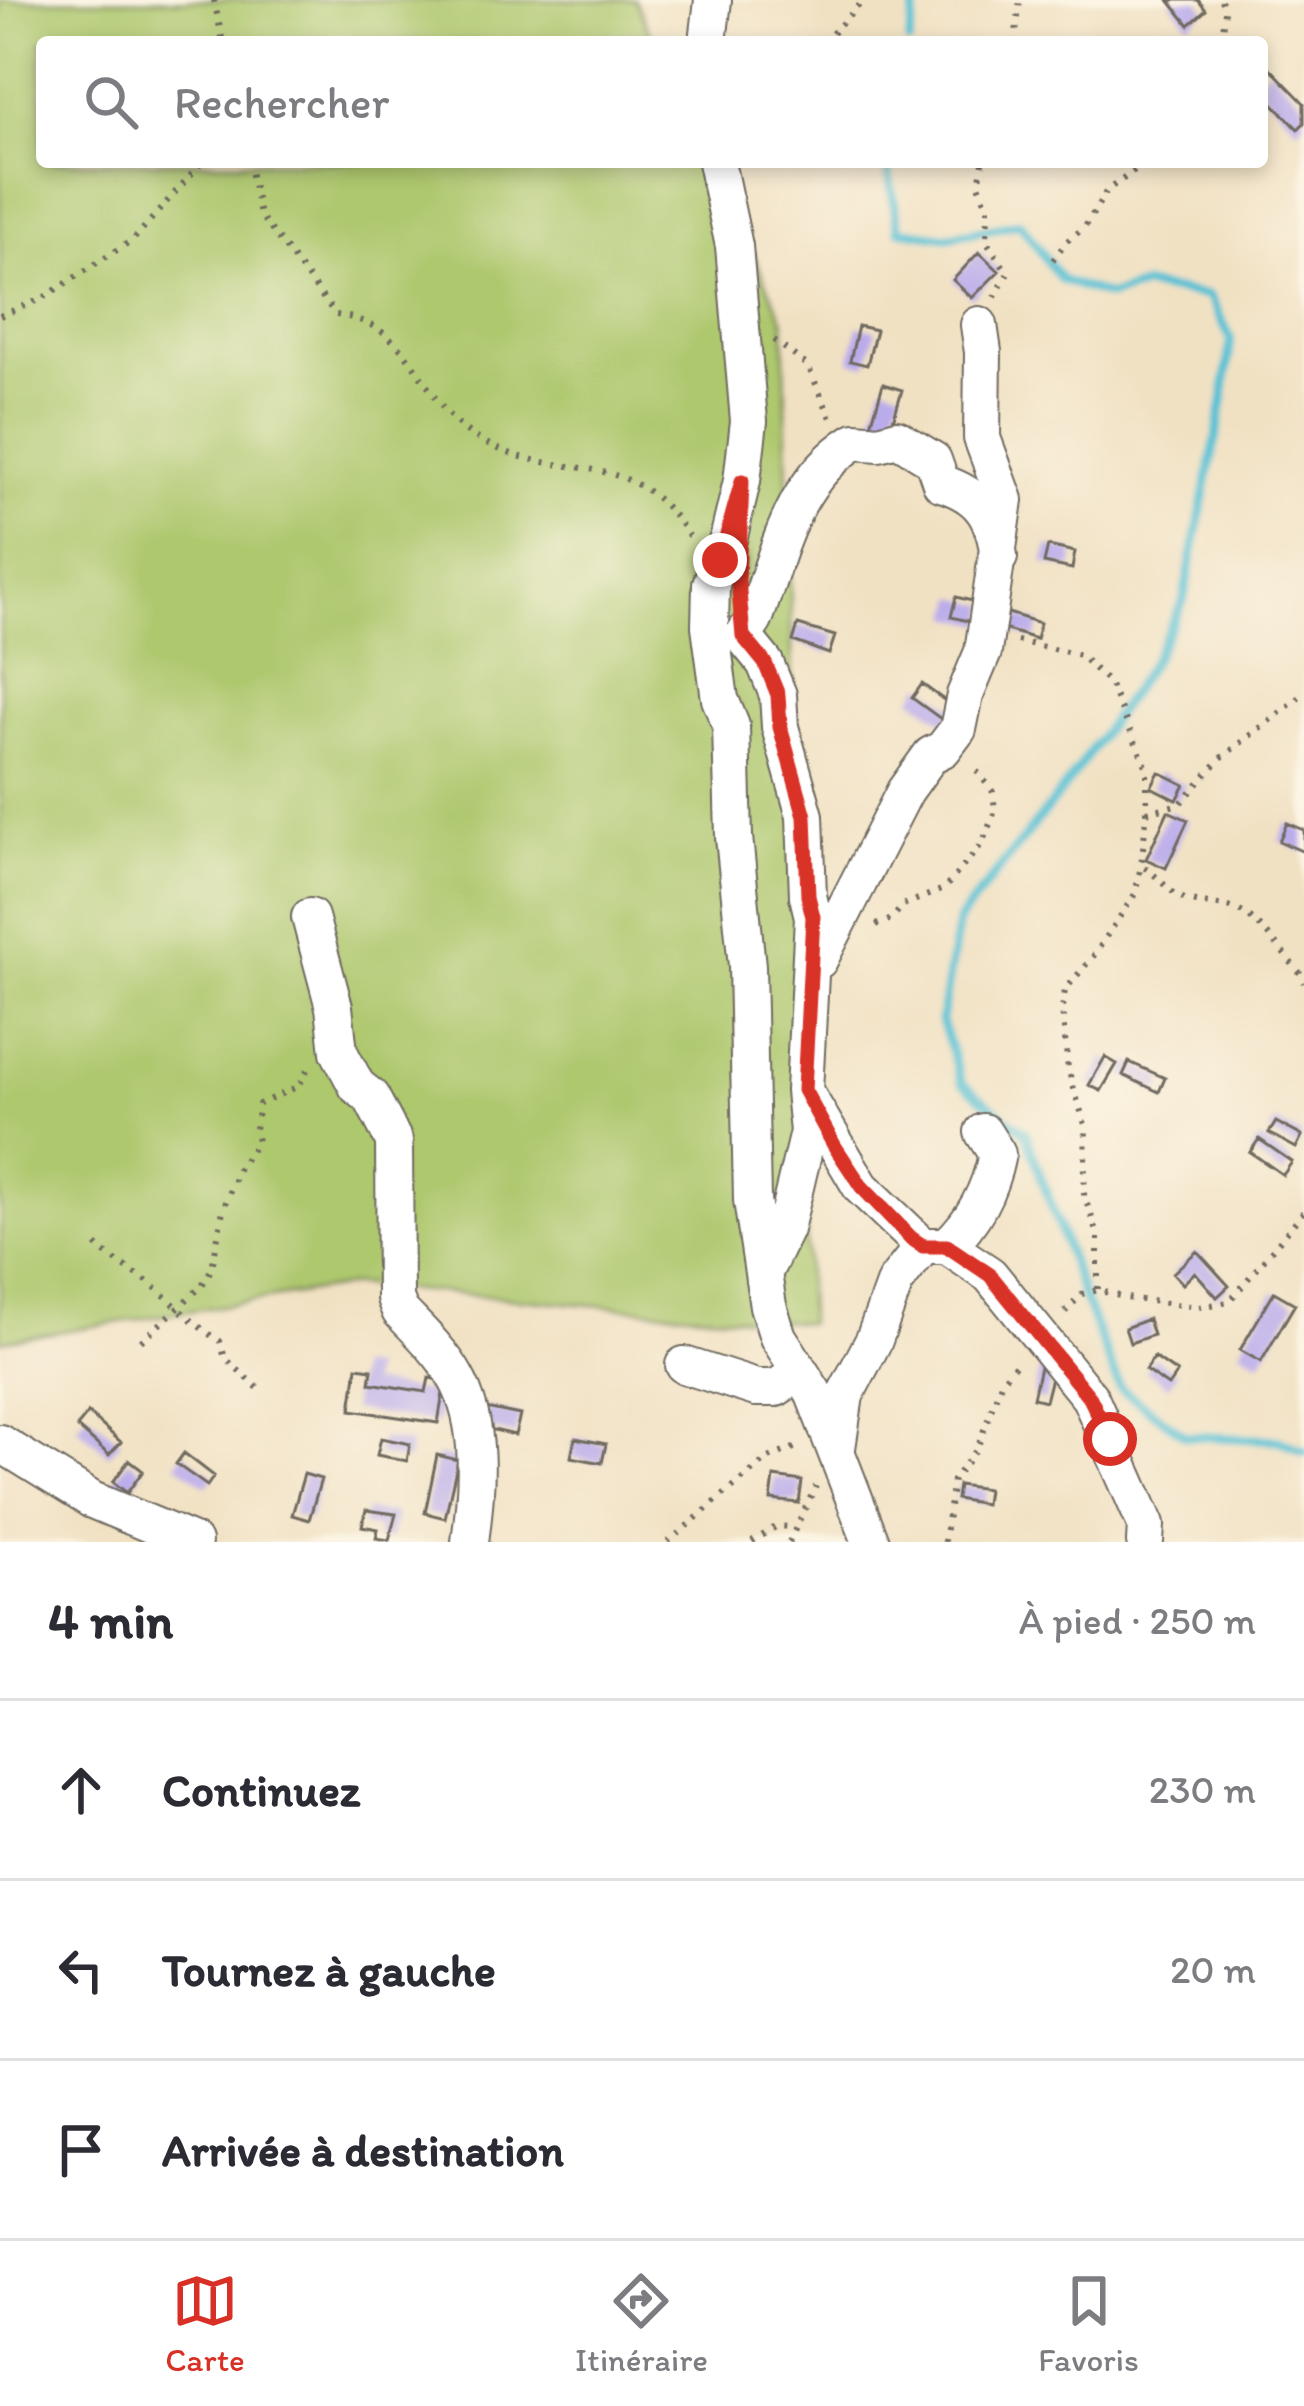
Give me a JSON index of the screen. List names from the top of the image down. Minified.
{"page":{"search":"Rechercher","heading":["4 min","À pied · 250 m"],"list":[["Continuez","230 m"],["Tournez à gauche","20 m"],"Arrivée à destination"],"nav":["Carte","Itinéraire","Favoris"]}}
